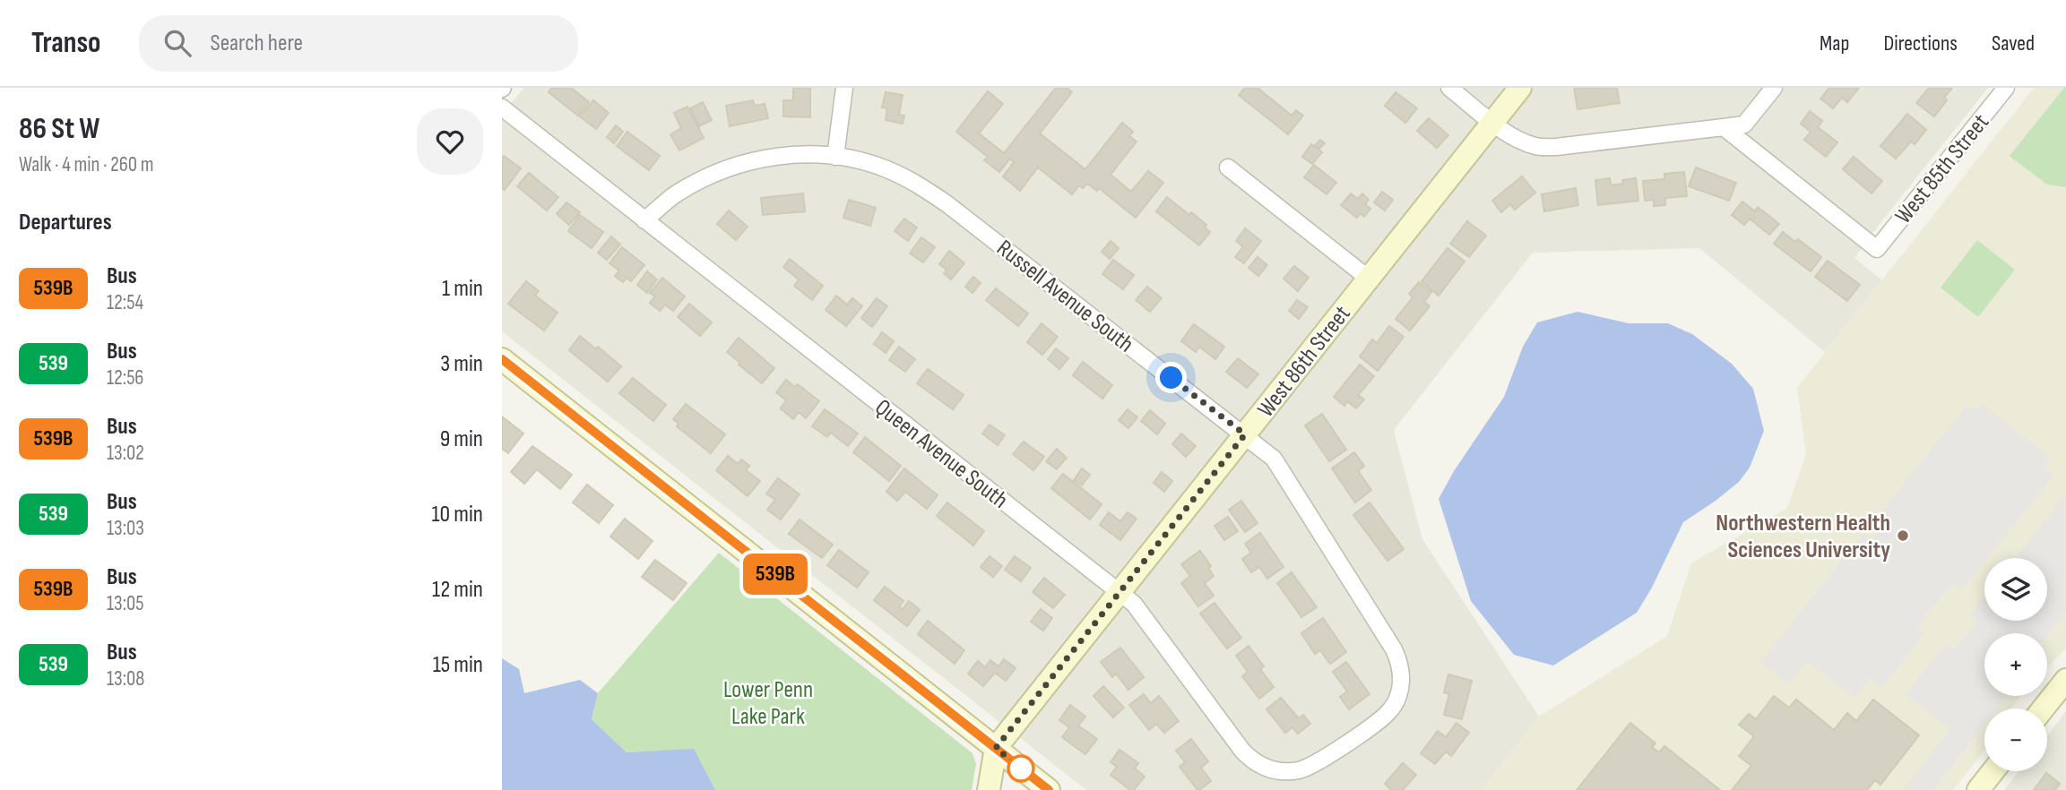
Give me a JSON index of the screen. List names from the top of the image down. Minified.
{"streets":{"street":["West 85th Street","Russell Avenue South","West 86th Street","Queen Avenue South"]},"crossings":[["Russell Avenue South","West 86th Street"],["Russell Avenue South","Queen Avenue South"],["West 86th Street","Queen Avenue South"]],"parks":["Lower Penn Lake Park"],"places":["Northwestern Health Sciences University"],"lines":["bus line 539B"],"page":{"header":"Transo","search":"Search here","nav":["Map","Directions","Saved"],"heading":[["86 St W","Walk · 4 min · 260 m"],"Departures"],"on_map":"539B","list":[{"mark":"539B","name":"Bus","note":"12:54","value":"1 min"},{"mark":"539","name":"Bus","note":"12:56","value":"3 min"},{"mark":"539B","name":"Bus","note":"13:02","value":"9 min"},{"mark":"539","name":"Bus","note":"13:03","value":"10 min"},{"mark":"539B","name":"Bus","note":"13:05","value":"12 min"},{"mark":"539","name":"Bus","note":"13:08","value":"15 min"}],"map_buttons":["+","−"]}}
